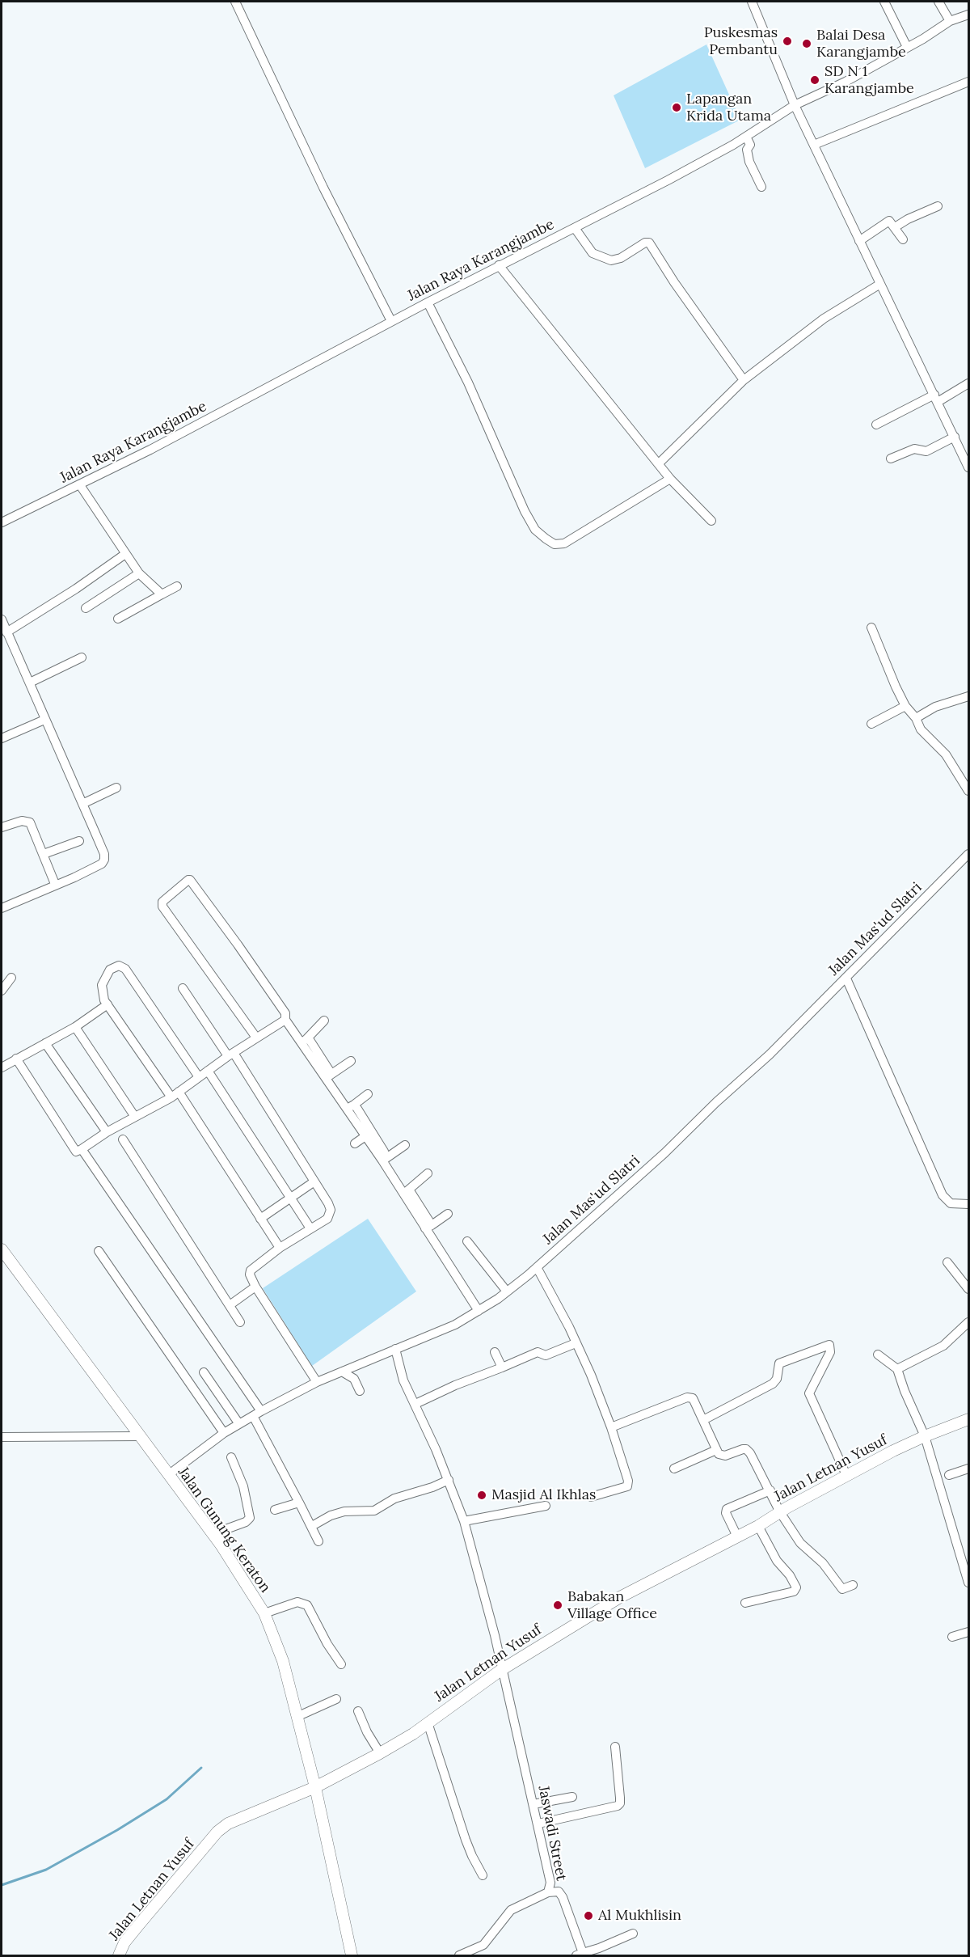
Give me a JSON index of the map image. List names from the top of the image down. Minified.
{"streets":{"street":["Jalan Raya Karangjambe","Jalan Mas'ud Slatri","Jalan Letnan Yusuf","Jalan Gunung Keraton","Jaswadi Street"]},"crossings":[["Jalan Mas'ud Slatri","Jalan Gunung Keraton"],["Jalan Mas'ud Slatri","Jaswadi Street"],["Jalan Letnan Yusuf","Jalan Gunung Keraton"],["Jalan Letnan Yusuf","Jaswadi Street"]],"places":["Puskesmas Pembantu","Balai Desa Karangjambe","SD N 1 Karangjambe","Lapangan Krida Utama","Masjid Al Ikhlas","Babakan Village Office","Al Mukhlisin"]}
